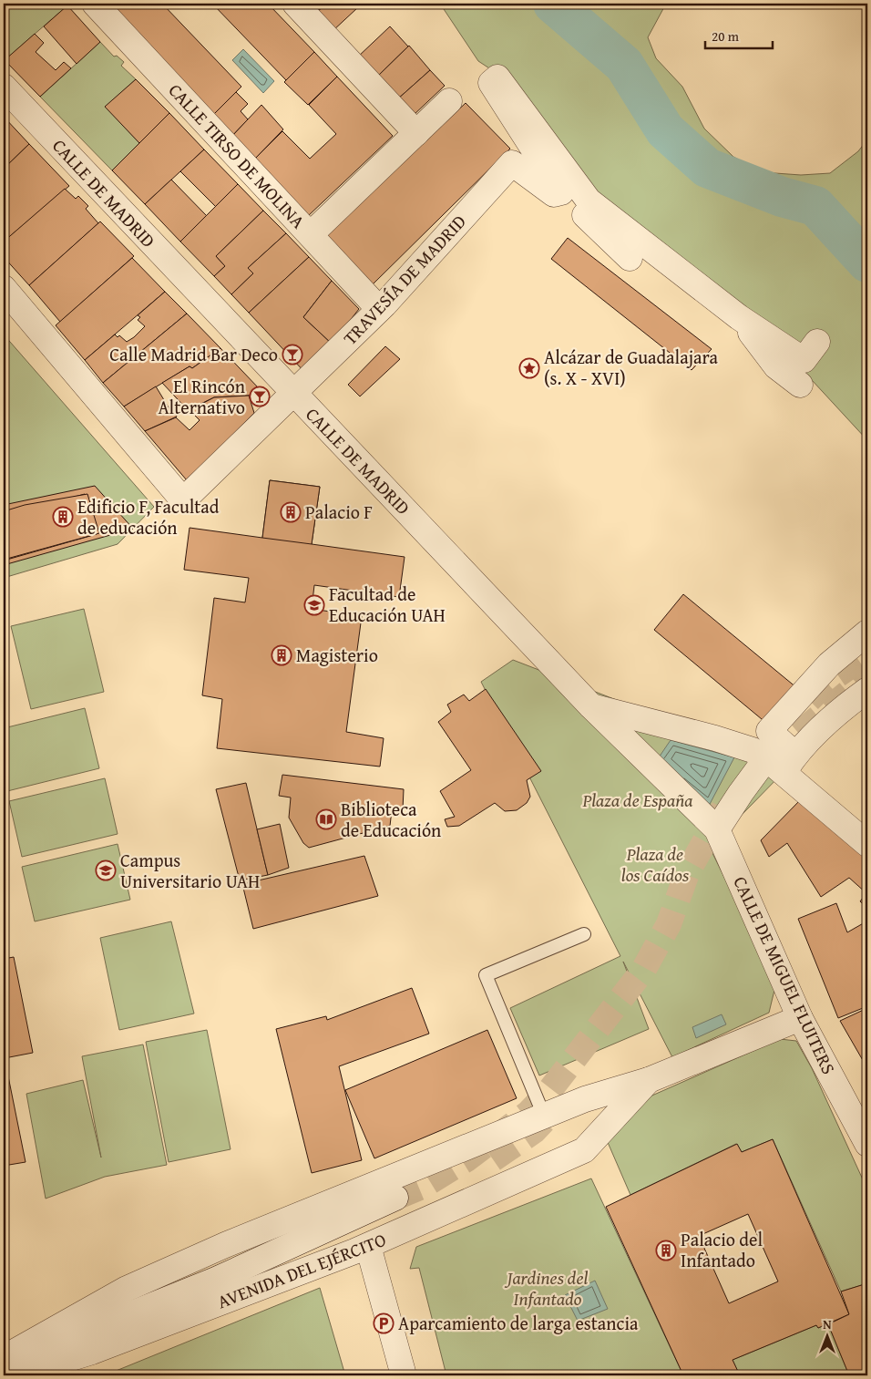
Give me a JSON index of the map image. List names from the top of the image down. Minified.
{"streets":{"street":["CALLE TIRSO DE MOLINA","CALLE DE MADRID","TRAVESÍA DE MADRID","CALLE DE MIGUEL FLUITERS","AVENIDA DEL EJÉRCITO"]},"crossings":[["CALLE TIRSO DE MOLINA","TRAVESÍA DE MADRID"],["CALLE DE MADRID","TRAVESÍA DE MADRID"],["CALLE DE MADRID","CALLE DE MIGUEL FLUITERS"],["CALLE DE MIGUEL FLUITERS","AVENIDA DEL EJÉRCITO"]],"parks":["Plaza de España","Plaza de los Caídos","Jardines del Infantado"],"places":{"bar":["Calle Madrid Bar Deco","El Rincón Alternativo"],"place":["Alcázar de Guadalajara (s. X - XVI)"],"building":["Palacio F","Edificio F, Facultad de educación","Magisterio","Palacio del Infantado"],"school or university":["Facultad de Educación UAH","Campus Universitario UAH"],"library":["Biblioteca de Educación"],"parking":["Aparcamiento de larga estancia"]},"scale_bar":"20 m","north":"top"}
